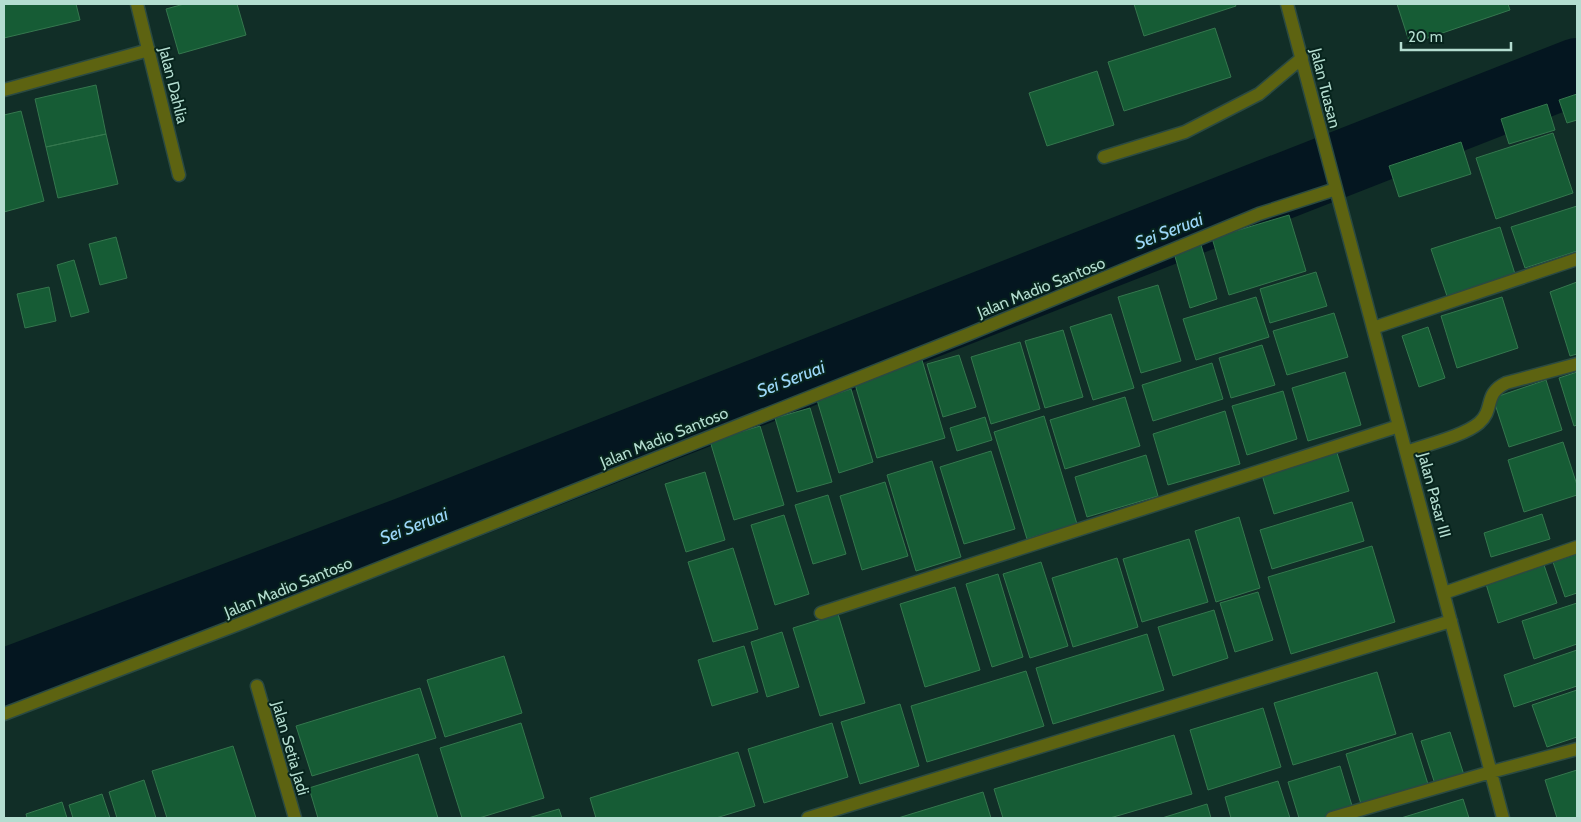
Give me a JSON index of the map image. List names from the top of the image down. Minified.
{"streets":{"street":["Jalan Dahlia","Jalan Tuasan","Jalan Madio Santoso","Jalan Pasar III","Jalan Setia Jadi"]},"crossings":[["Jalan Tuasan","Jalan Madio Santoso"],["Jalan Tuasan","Jalan Pasar III"],["Jalan Madio Santoso","Jalan Pasar III"]],"water":["Sei Seruai"],"scale_bar":"20 m"}
